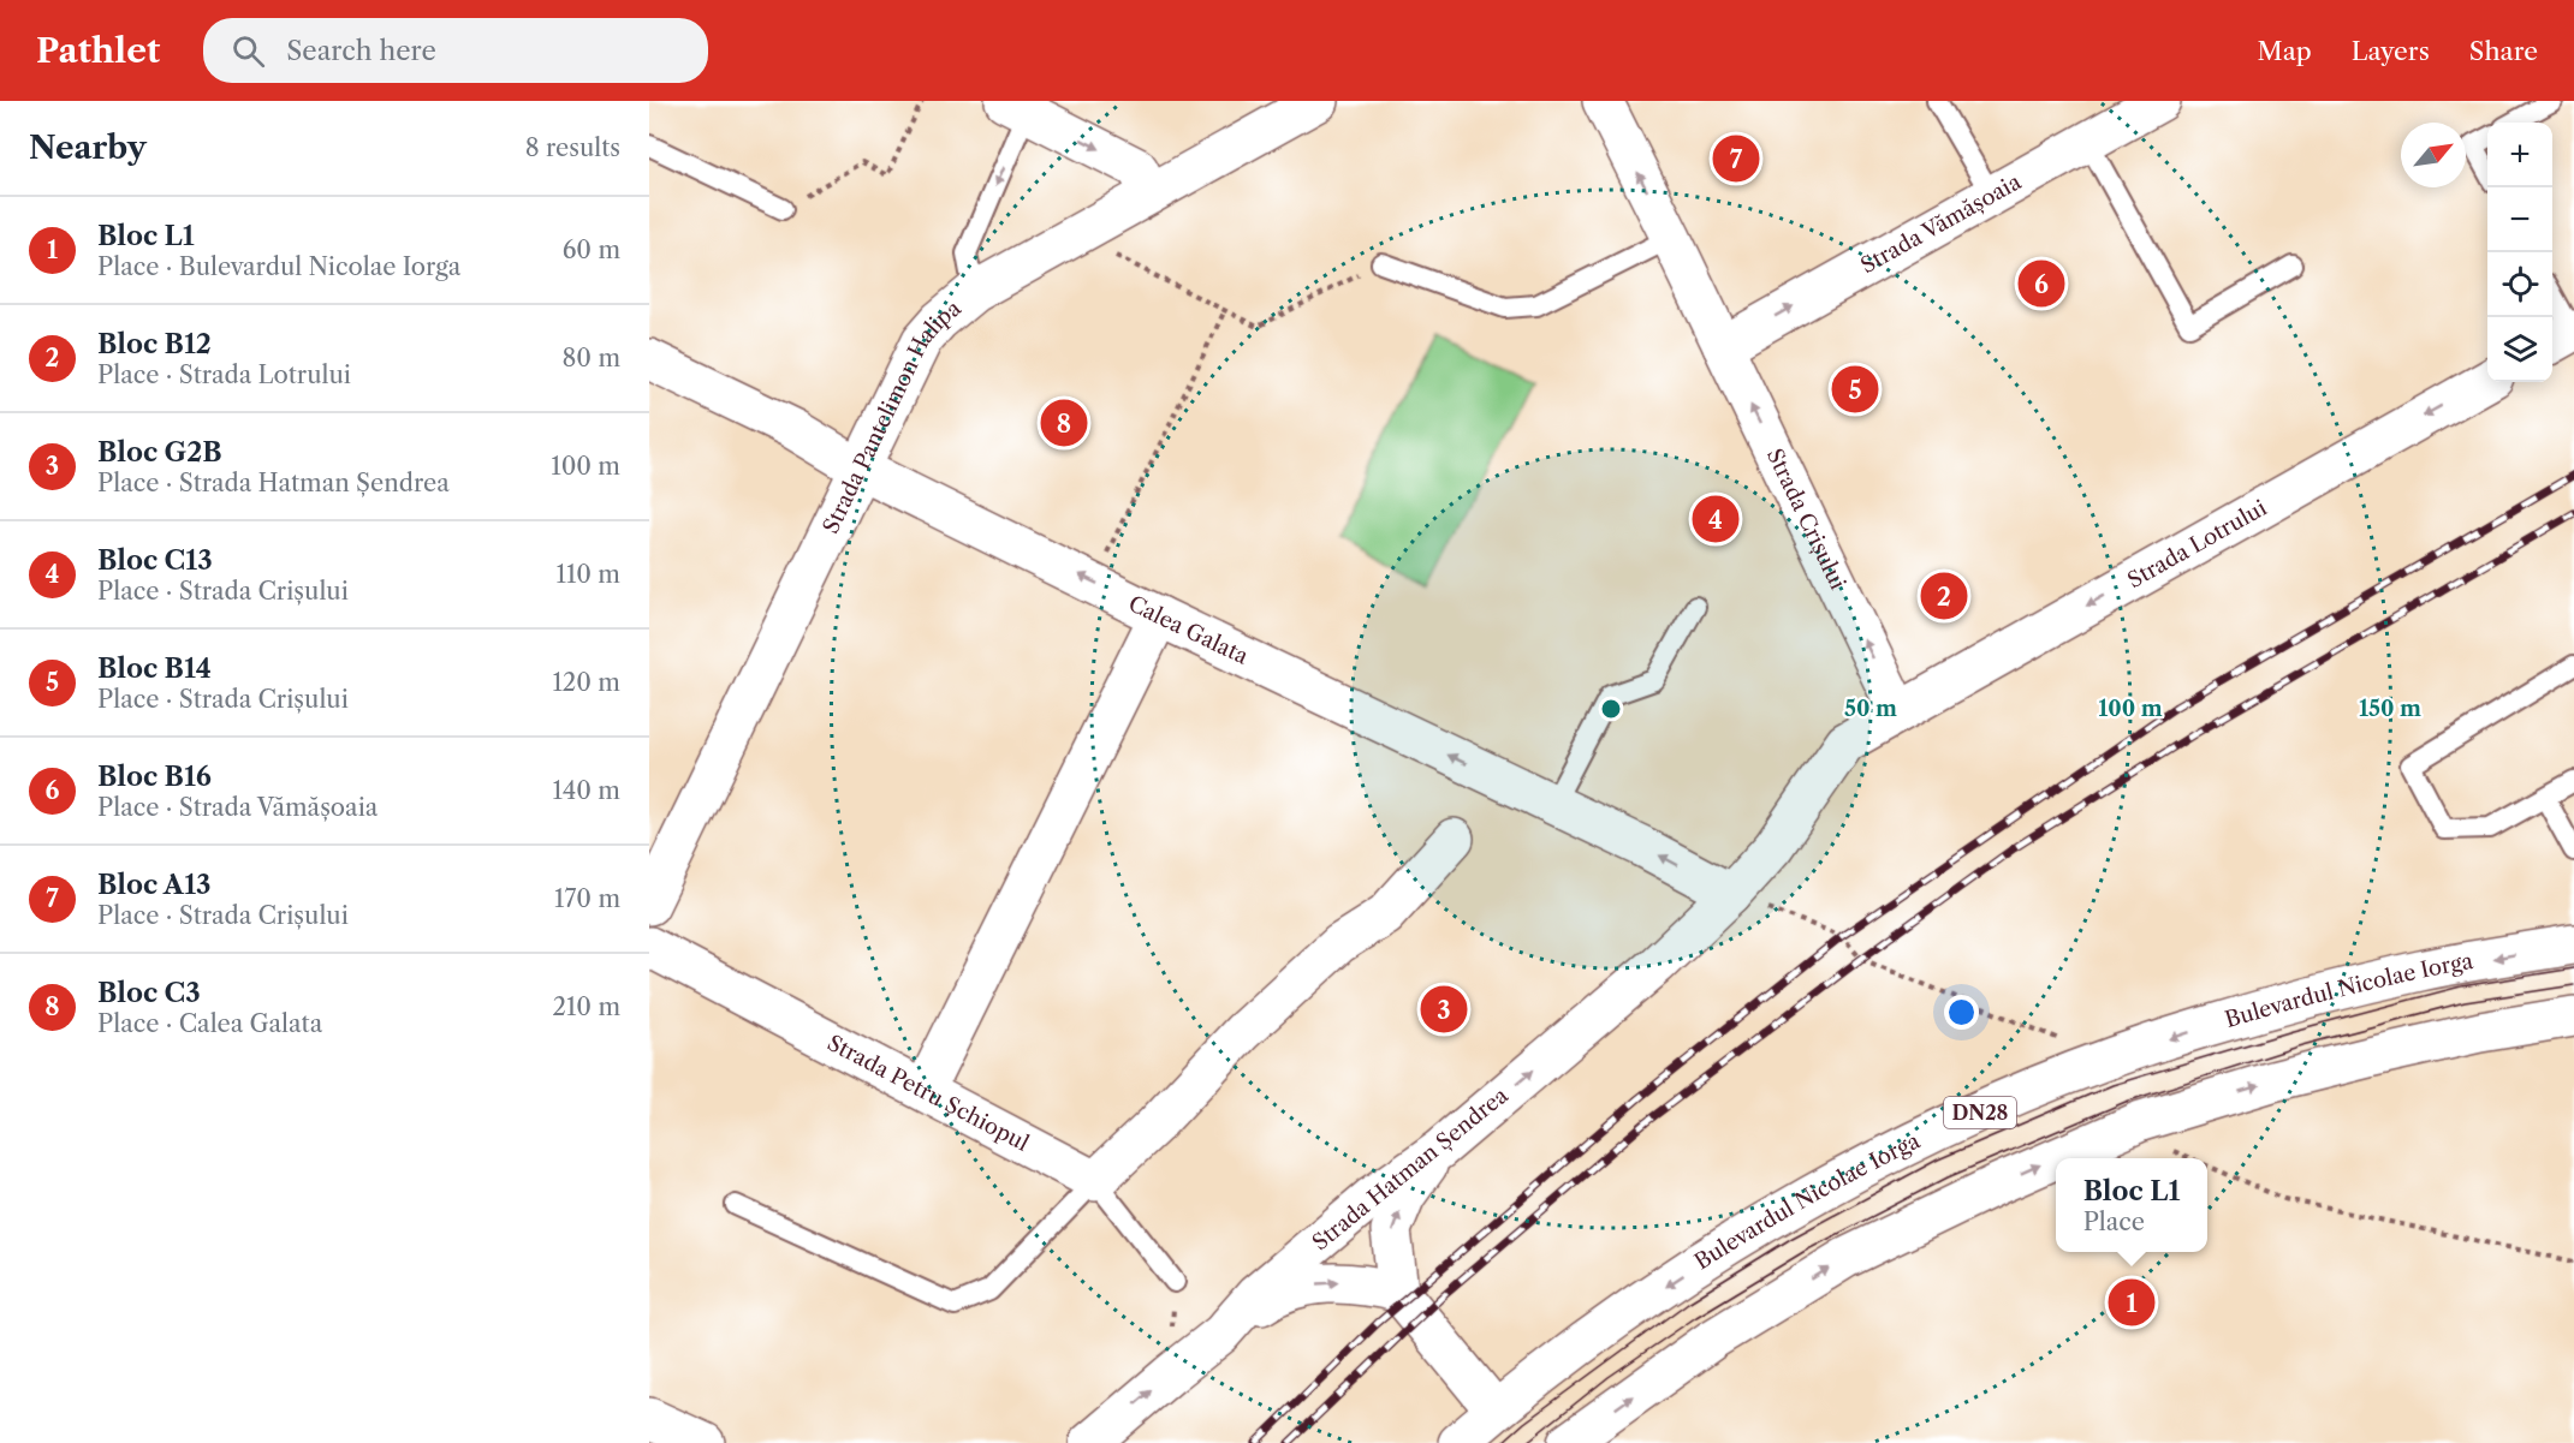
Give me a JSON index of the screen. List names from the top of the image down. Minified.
{"streets":{"street":["Strada Vămășoaia","Strada Pantelimon Halipa","Strada Crișului","Strada Lotrului","Calea Galata","Bulevardul Nicolae Iorga","Strada Petru Șchiopul","DN28","Strada Hatman Șendrea"]},"crossings":[["Strada Vămășoaia","Strada Crișului"],["Strada Pantelimon Halipa","Calea Galata"],["Strada Crișului","Strada Lotrului"],["Calea Galata","Strada Hatman Șendrea"]],"one_way":["Strada Vămășoaia","Strada Crișului","Strada Lotrului","Calea Galata"],"north":"top right","page":{"header":"Pathlet","search":"Search here","nav":["Map","Layers","Share"],"heading":["Nearby","8 results"],"map_buttons":["+","−"],"pins":["7","6","5","8","4","2","3","1"],"list":[{"mark":"1","name":"Bloc L1","note":"Place · Bulevardul Nicolae Iorga","value":"60 m"},{"mark":"2","name":"Bloc B12","note":"Place · Strada Lotrului","value":"80 m"},{"mark":"3","name":"Bloc G2B","note":"Place · Strada Hatman Șendrea","value":"100 m"},{"mark":"4","name":"Bloc C13","note":"Place · Strada Crișului","value":"110 m"},{"mark":"5","name":"Bloc B14","note":"Place · Strada Crișului","value":"120 m"},{"mark":"6","name":"Bloc B16","note":"Place · Strada Vămășoaia","value":"140 m"},{"mark":"7","name":"Bloc A13","note":"Place · Strada Crișului","value":"170 m"},{"mark":"8","name":"Bloc C3","note":"Place · Calea Galata","value":"210 m"}],"popup":["Bloc L1","Place"]},"rings":["50 m","100 m","150 m"]}
